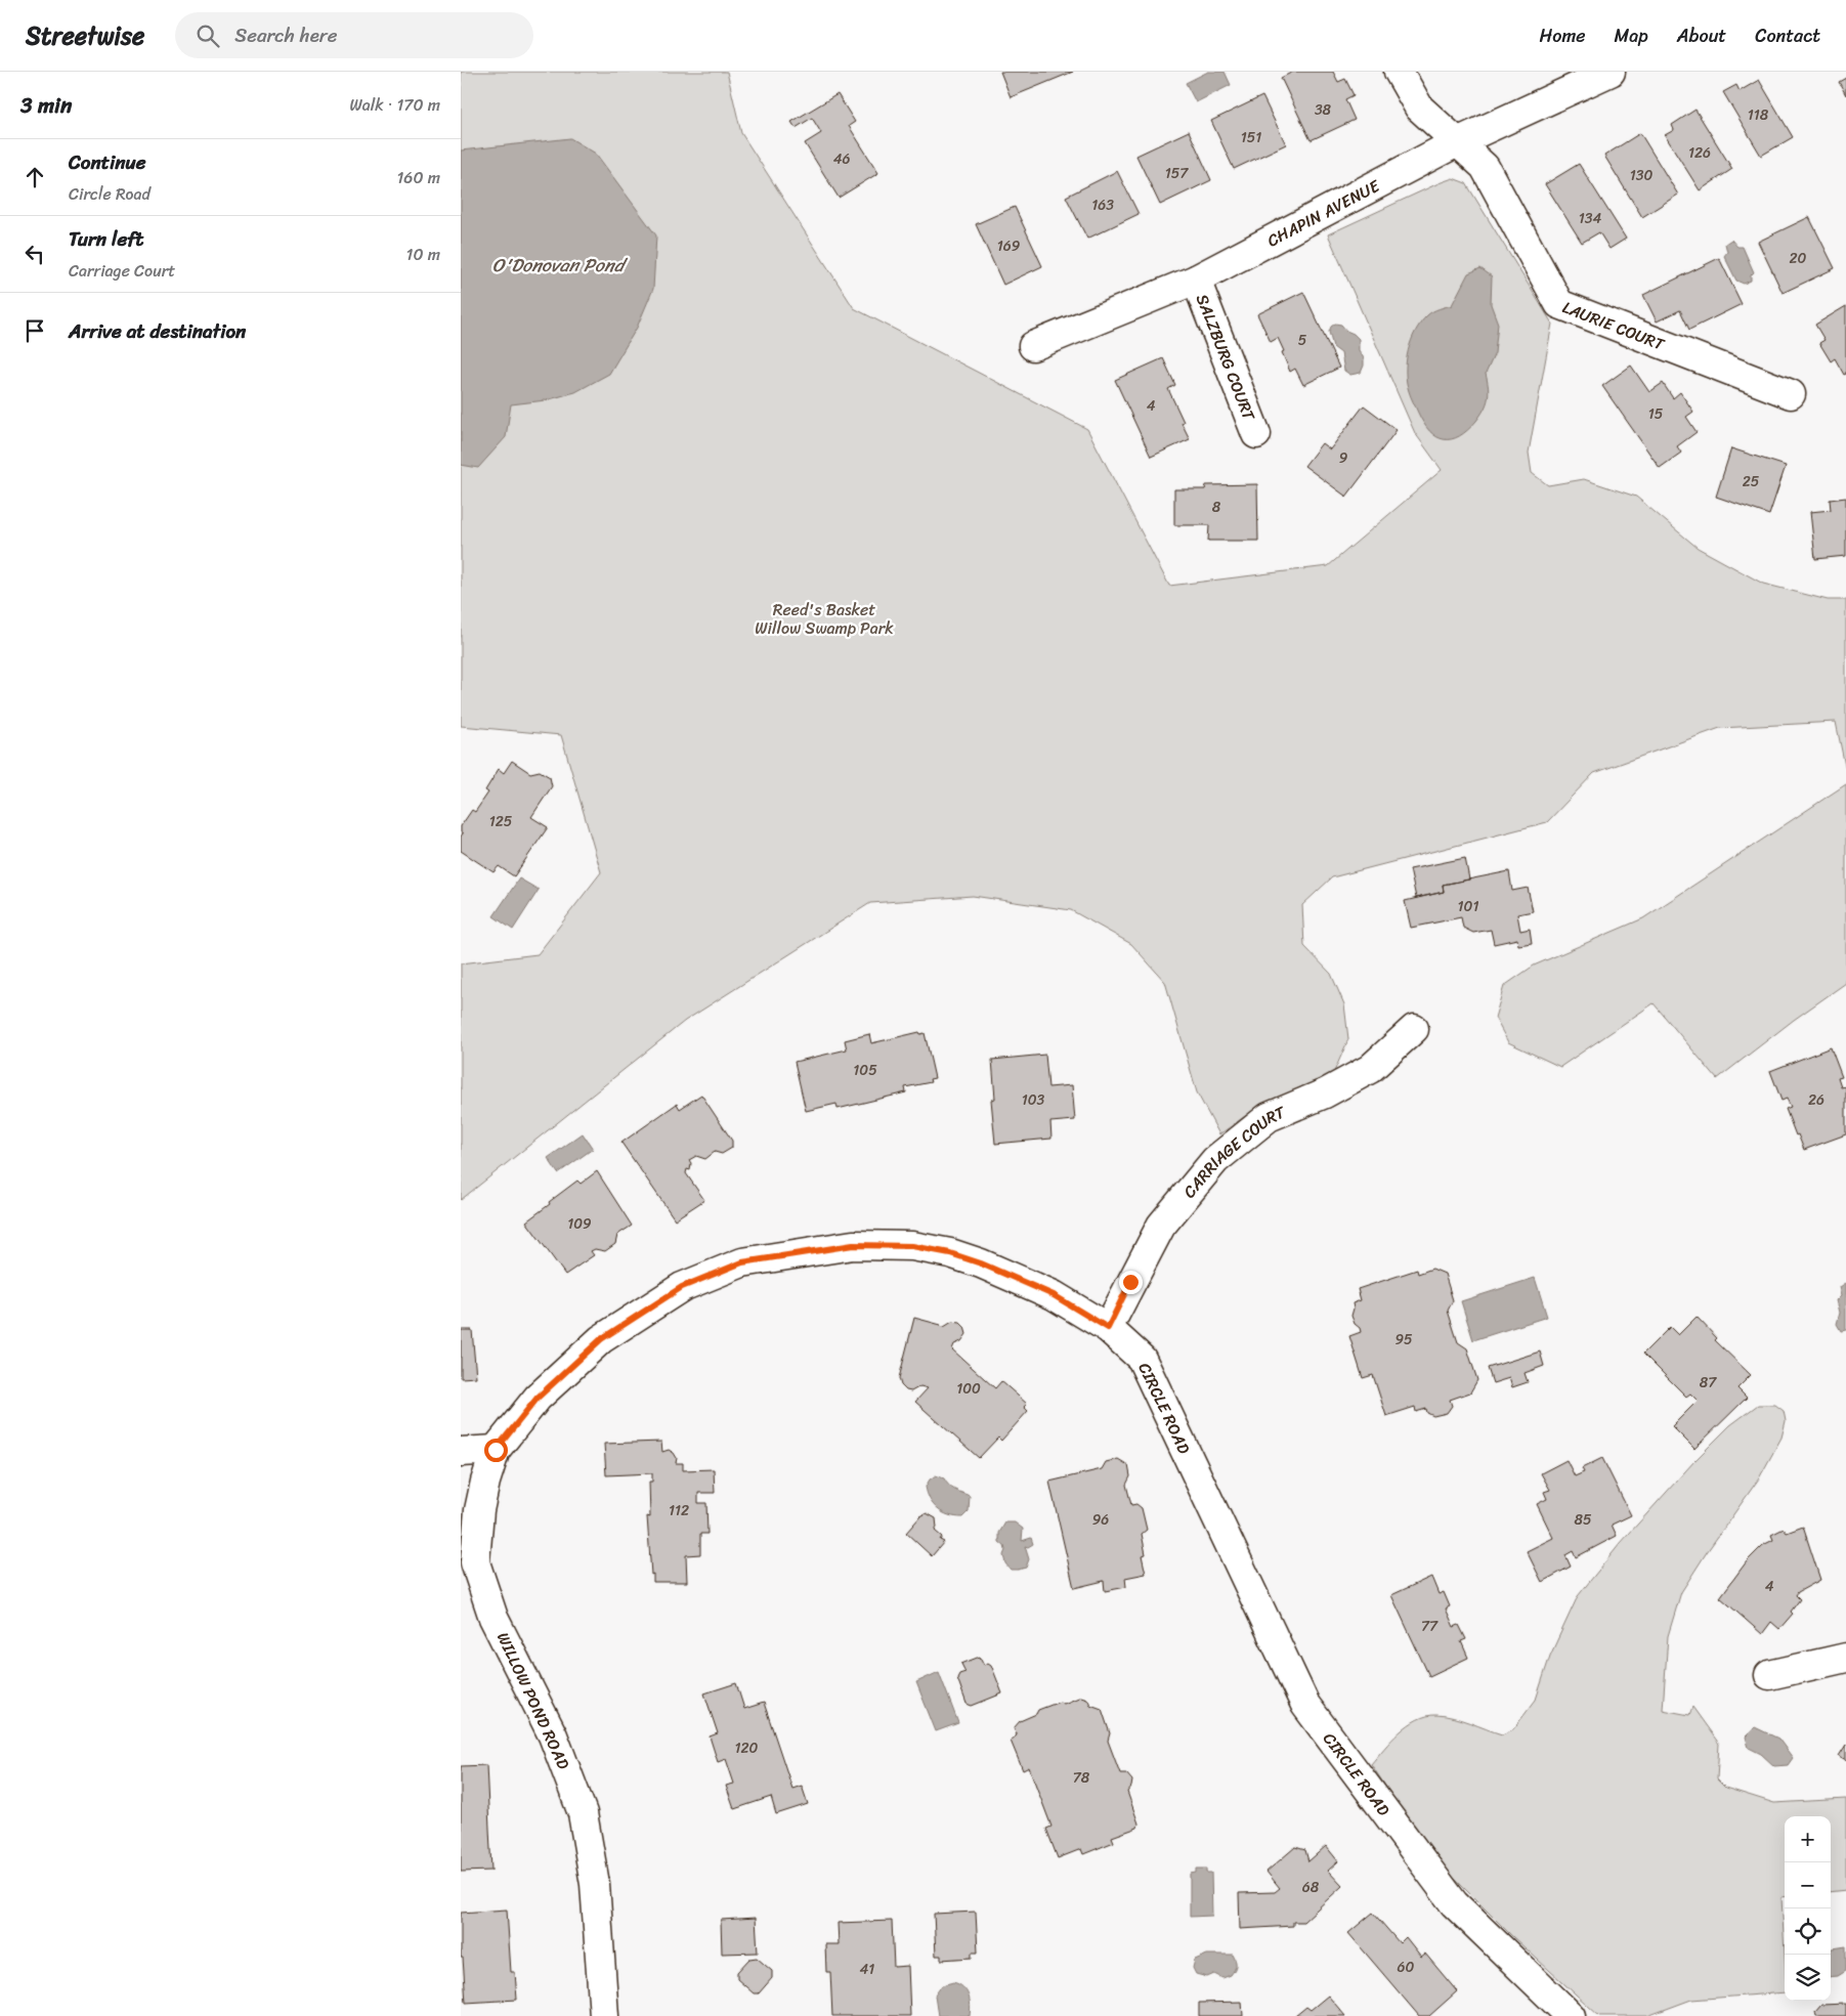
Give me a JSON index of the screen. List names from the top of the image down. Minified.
{"streets":{"street":["CHAPIN AVENUE","LAURIE COURT","SALZBURG COURT","CARRIAGE COURT","CIRCLE ROAD","WILLOW POND ROAD"]},"crossings":[["CHAPIN AVENUE","LAURIE COURT"],["CHAPIN AVENUE","SALZBURG COURT"],["CARRIAGE COURT","CIRCLE ROAD"],["CIRCLE ROAD","WILLOW POND ROAD"]],"water":["O'Donovan Pond"],"parks":["Reed's Basket Willow Swamp Park"],"house_numbers":["38","118","151","126","46","157","130","163","134","169","20","5","4","15","9","25","8","125","101","105","103","26","109","95","87","100","112","96","85","4","77","120","78","68","60","41"],"page":{"header":"Streetwise","search":"Search here","nav":["Home","Map","About","Contact"],"heading":["3 min","Walk · 170 m"],"list":[["Continue","Circle Road","160 m"],["Turn left","Carriage Court","10 m"],"Arrive at destination"],"map_buttons":["+","−"]}}
